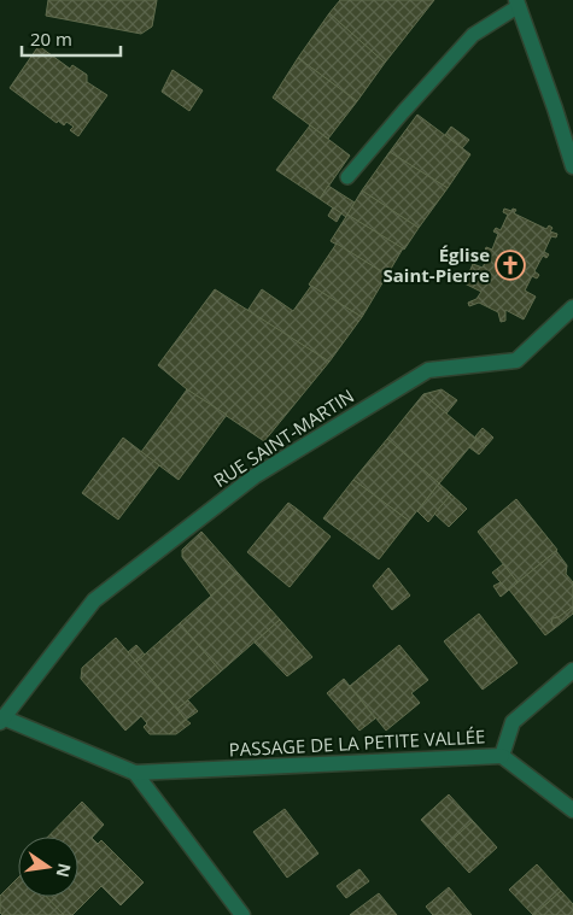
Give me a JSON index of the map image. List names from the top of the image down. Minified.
{"streets":{"street":["RUE SAINT-MARTIN","PASSAGE DE LA PETITE VALLÉE"]},"places":{"church":["Église Saint-Pierre"]},"scale_bar":"20 m","north":"right"}
